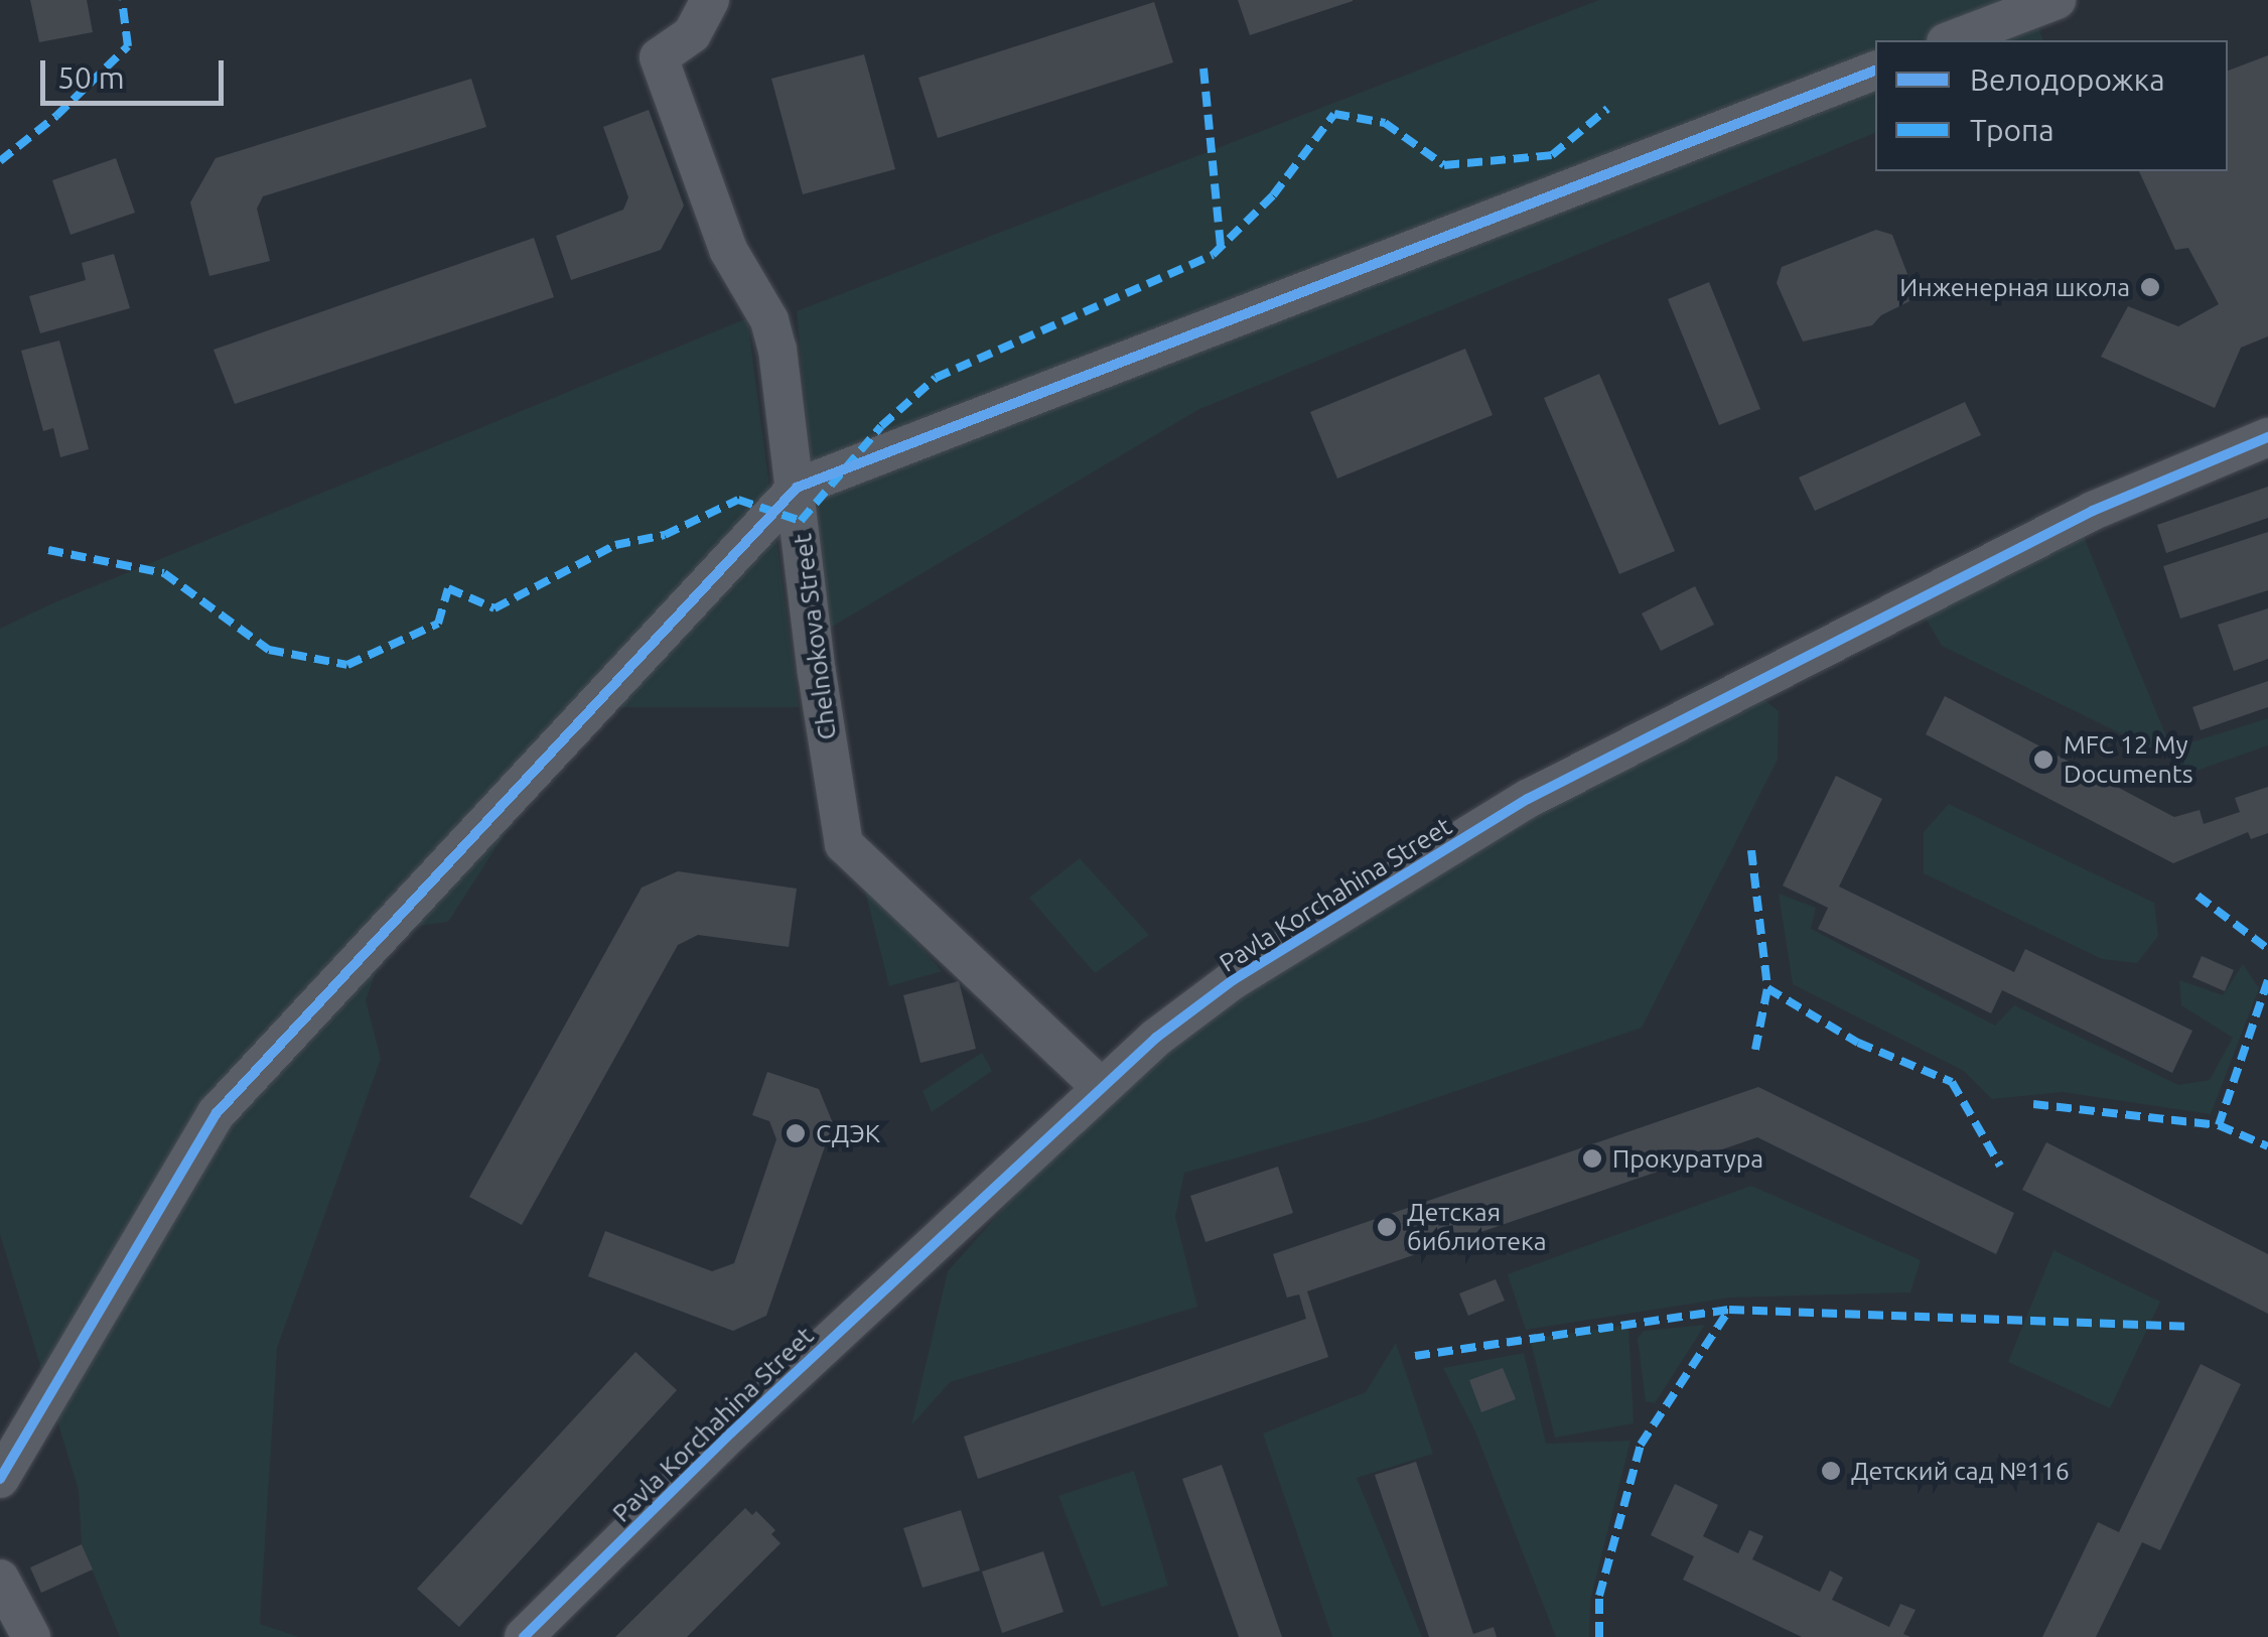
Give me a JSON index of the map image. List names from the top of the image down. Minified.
{"streets":{"street":["Chelnokova Street","Pavla Korchahina Street"]},"crossings":[["Chelnokova Street","Pavla Korchahina Street"]],"places":["Инженерная школа","MFC 12 My Documents","СДЭК","Прокуратура","Детская библиотека","Детский сад №116"],"legend":["Велодорожка","Тропа"],"scale_bar":"50 m"}
